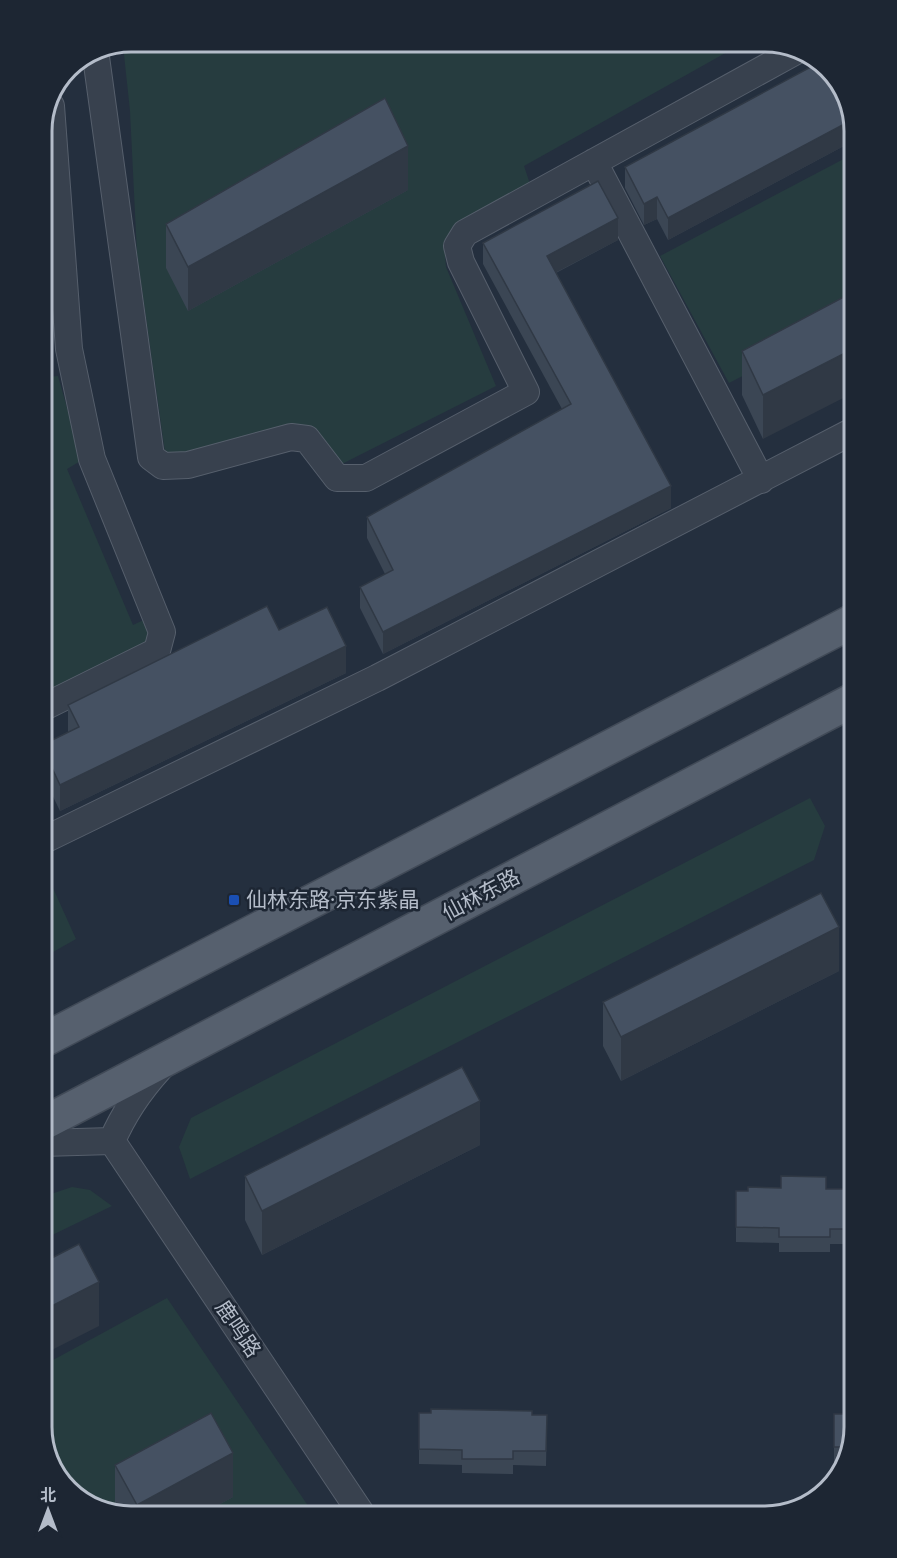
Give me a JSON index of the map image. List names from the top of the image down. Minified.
{"streets":{"main road":["仙林东路"],"street":["鹿鸣路"]},"places":{"transit":["仙林东路·京东紫晶"]},"north":"top"}
